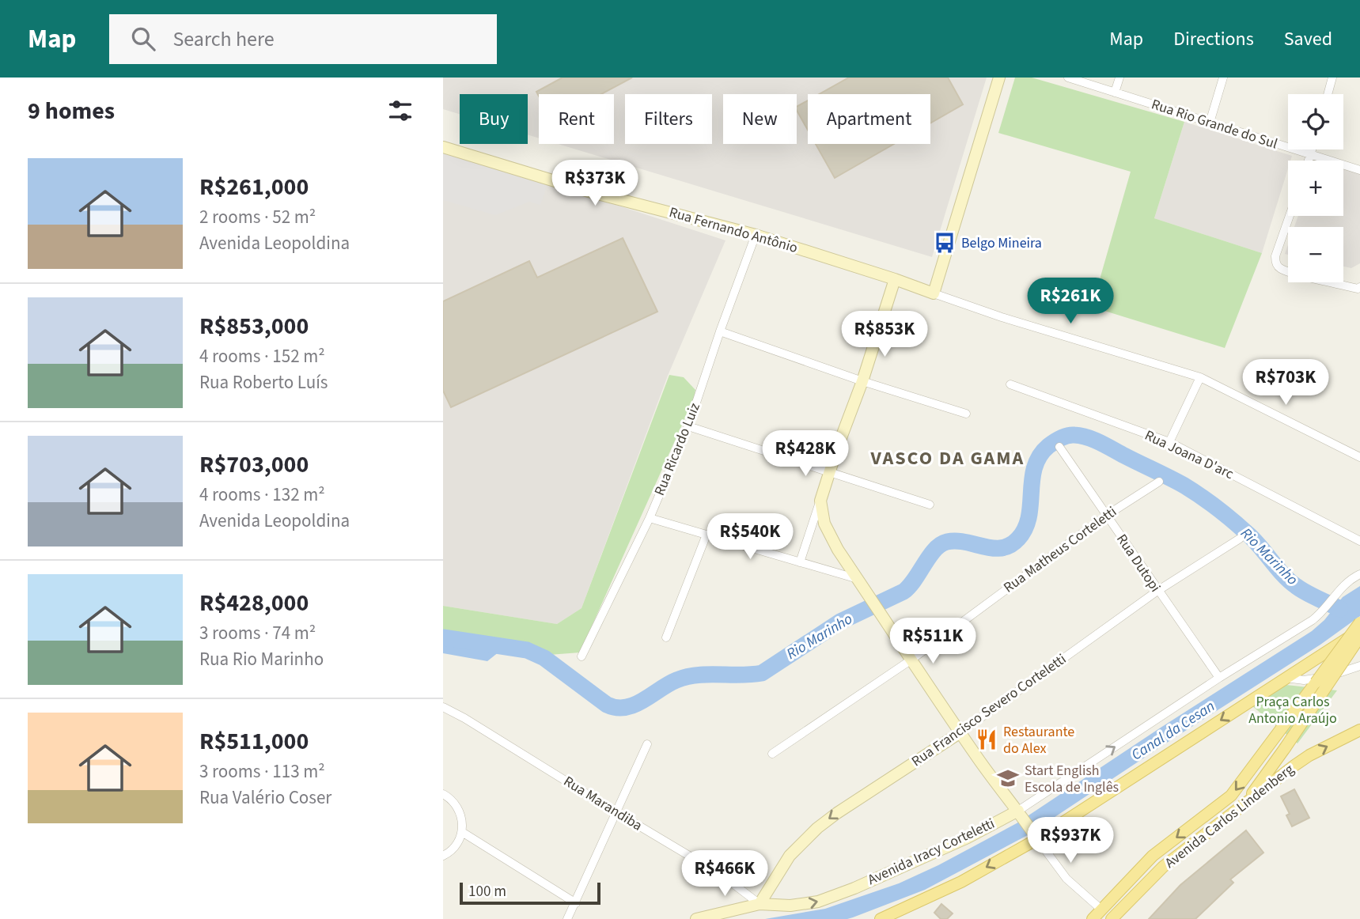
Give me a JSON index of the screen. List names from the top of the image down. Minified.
{"streets":{"main road":["Avenida Carlos Lindenberg"],"street":["Rua Rio Grande do Sul","Rua Fernando Antônio","Rua Ricardo Luiz","Rua Joana D'arc","Rua Matheus Corteletti","Rua Dutopi","Rua Francisco Severo Corteletti","Rua Marandiba","Avenida Iracy Corteletti"]},"crossings":[["Rua Fernando Antônio","Rua Ricardo Luiz"],["Rua Matheus Corteletti","Rua Dutopi"],["Rua Dutopi","Rua Francisco Severo Corteletti"],["Rua Dutopi","Avenida Iracy Corteletti"],["Rua Francisco Severo Corteletti","Rua Marandiba"],["Rua Francisco Severo Corteletti","Avenida Iracy Corteletti"],["Rua Marandiba","Avenida Iracy Corteletti"]],"one_way":["Rua Francisco Severo Corteletti","Avenida Iracy Corteletti"],"districts":["VASCO DA GAMA"],"water":["Rio Marinho","Canal da Cesan"],"parks":["Praça Carlos Antonio Araújo"],"places":{"bus stop":["Belgo Mineira"],"restaurant":["Restaurante do Alex"],"school or university":["Start English Escola de Inglês"]},"scale_bar":"100 m","page":{"header":"Map","search":"Search here","nav":["Map","Directions","Saved"],"heading":"9 homes","map_buttons":["+","−"],"chip":["Buy","Rent","Filters","New","Apartment"],"list":[{"name":"R$261,000","note":"2 rooms · 52 m² · Avenida Leopoldina"},{"name":"R$853,000","note":"4 rooms · 152 m² · Rua Roberto Luís"},{"name":"R$703,000","note":"4 rooms · 132 m² · Avenida Leopoldina"},{"name":"R$428,000","note":"3 rooms · 74 m² · Rua Rio Marinho"},{"name":"R$511,000","note":"3 rooms · 113 m² · Rua Valério Coser"}],"price":["R$373K","R$261K","R$853K","R$703K","R$428K","R$540K","R$511K","R$937K","R$466K"],"scale":"100 m"}}
